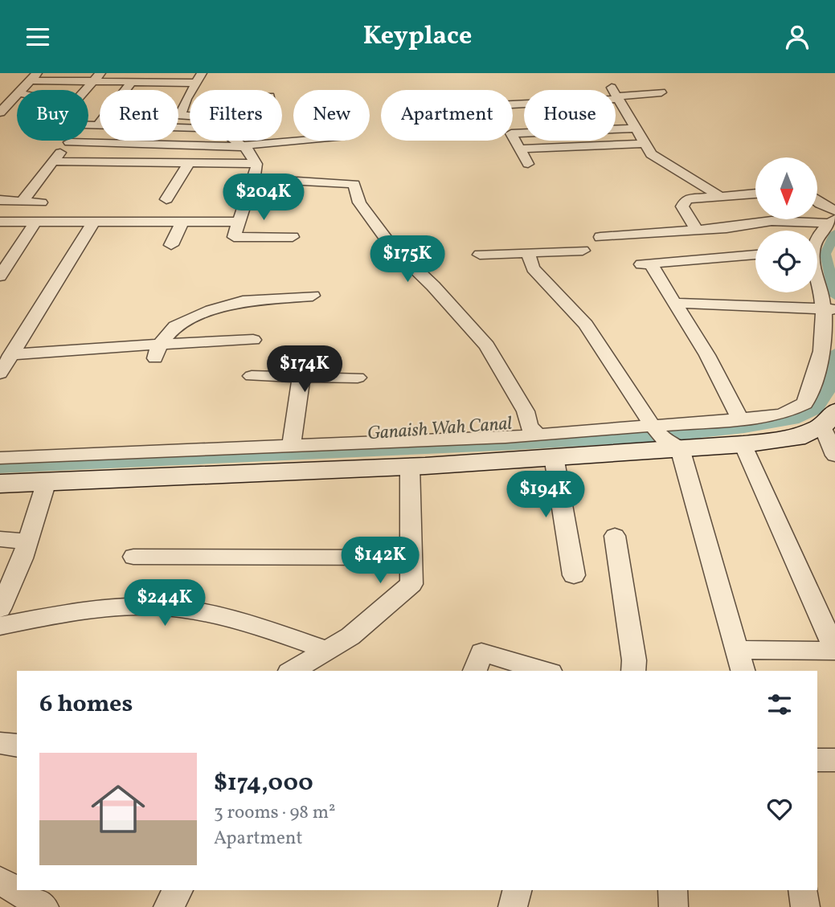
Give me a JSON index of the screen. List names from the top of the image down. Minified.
{"water":["Ganaish Wah Canal"],"north":"bottom","page":{"header":"Keyplace","chip":["Buy","Rent","Filters","New","Apartment","House"],"price":["$204K","$175K","$174K","$194K","$142K","$244K"],"heading":"6 homes","list":[{"name":"$174,000","note":"3 rooms · 98 m² · Apartment"}]}}
